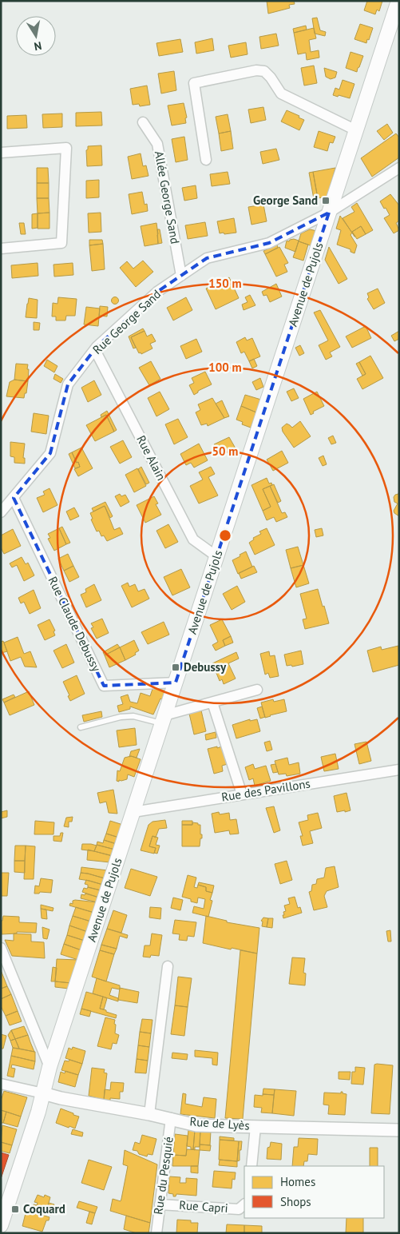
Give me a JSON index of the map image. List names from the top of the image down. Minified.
{"streets":{"main road":["Avenue de Pujols"],"street":["Allée George Sand","Rue George Sand","Rue Alain","Rue Claude Debussy","Rue des Pavillons","Rue de Lyès","Rue du Pesquié","Rue Capri"]},"crossings":[["Allée George Sand","Rue George Sand"],["Avenue de Pujols","Rue George Sand"],["Avenue de Pujols","Rue Alain"],["Avenue de Pujols","Rue Claude Debussy"],["Avenue de Pujols","Rue des Pavillons"],["Avenue de Pujols","Rue de Lyès"],["Rue George Sand","Rue Alain"],["Rue George Sand","Rue Claude Debussy"],["Rue de Lyès","Rue du Pesquié"],["Rue du Pesquié","Rue Capri"]],"places":{"transit":["George Sand","Debussy","Coquard"]},"legend":["Homes","Shops"],"north":"bottom","rings":["150 m","100 m","50 m"]}
